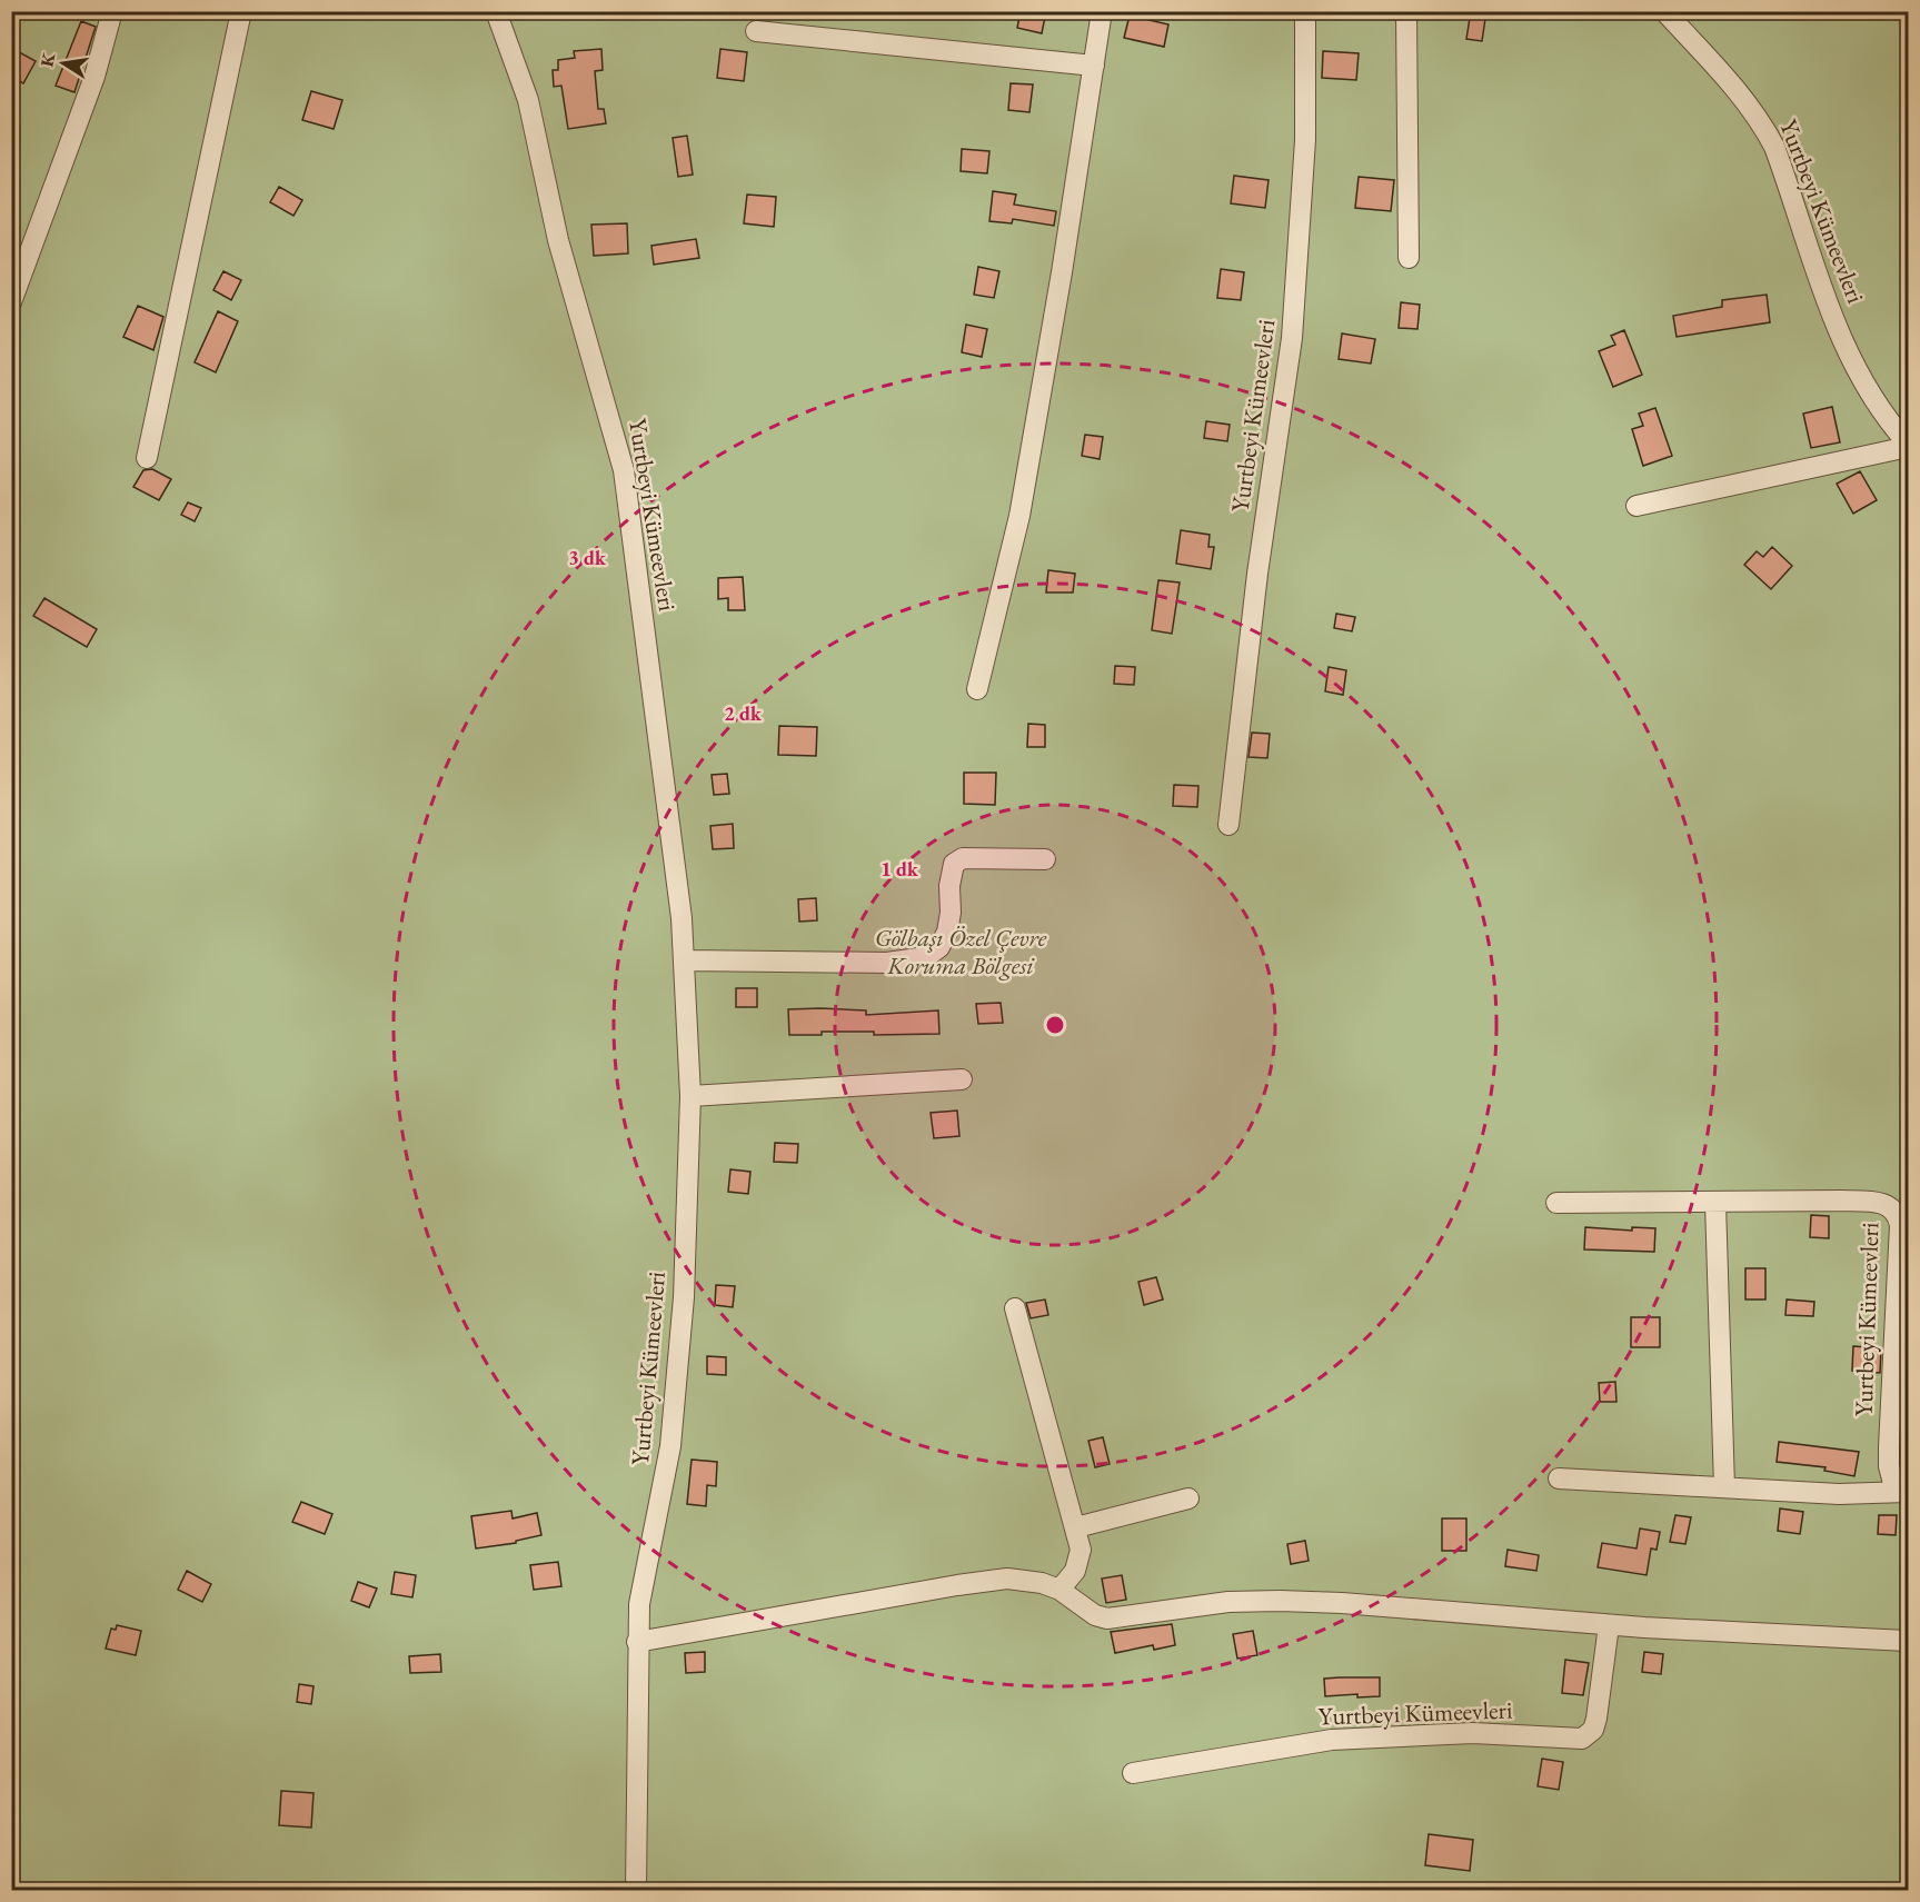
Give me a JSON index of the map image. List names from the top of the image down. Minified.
{"streets":{"street":["Yurtbeyi Kümeevleri"]},"parks":["Gölbaşı Özel Çevre Koruma Bölgesi"],"north":"left","rings":["3 dk","2 dk","1 dk"]}
